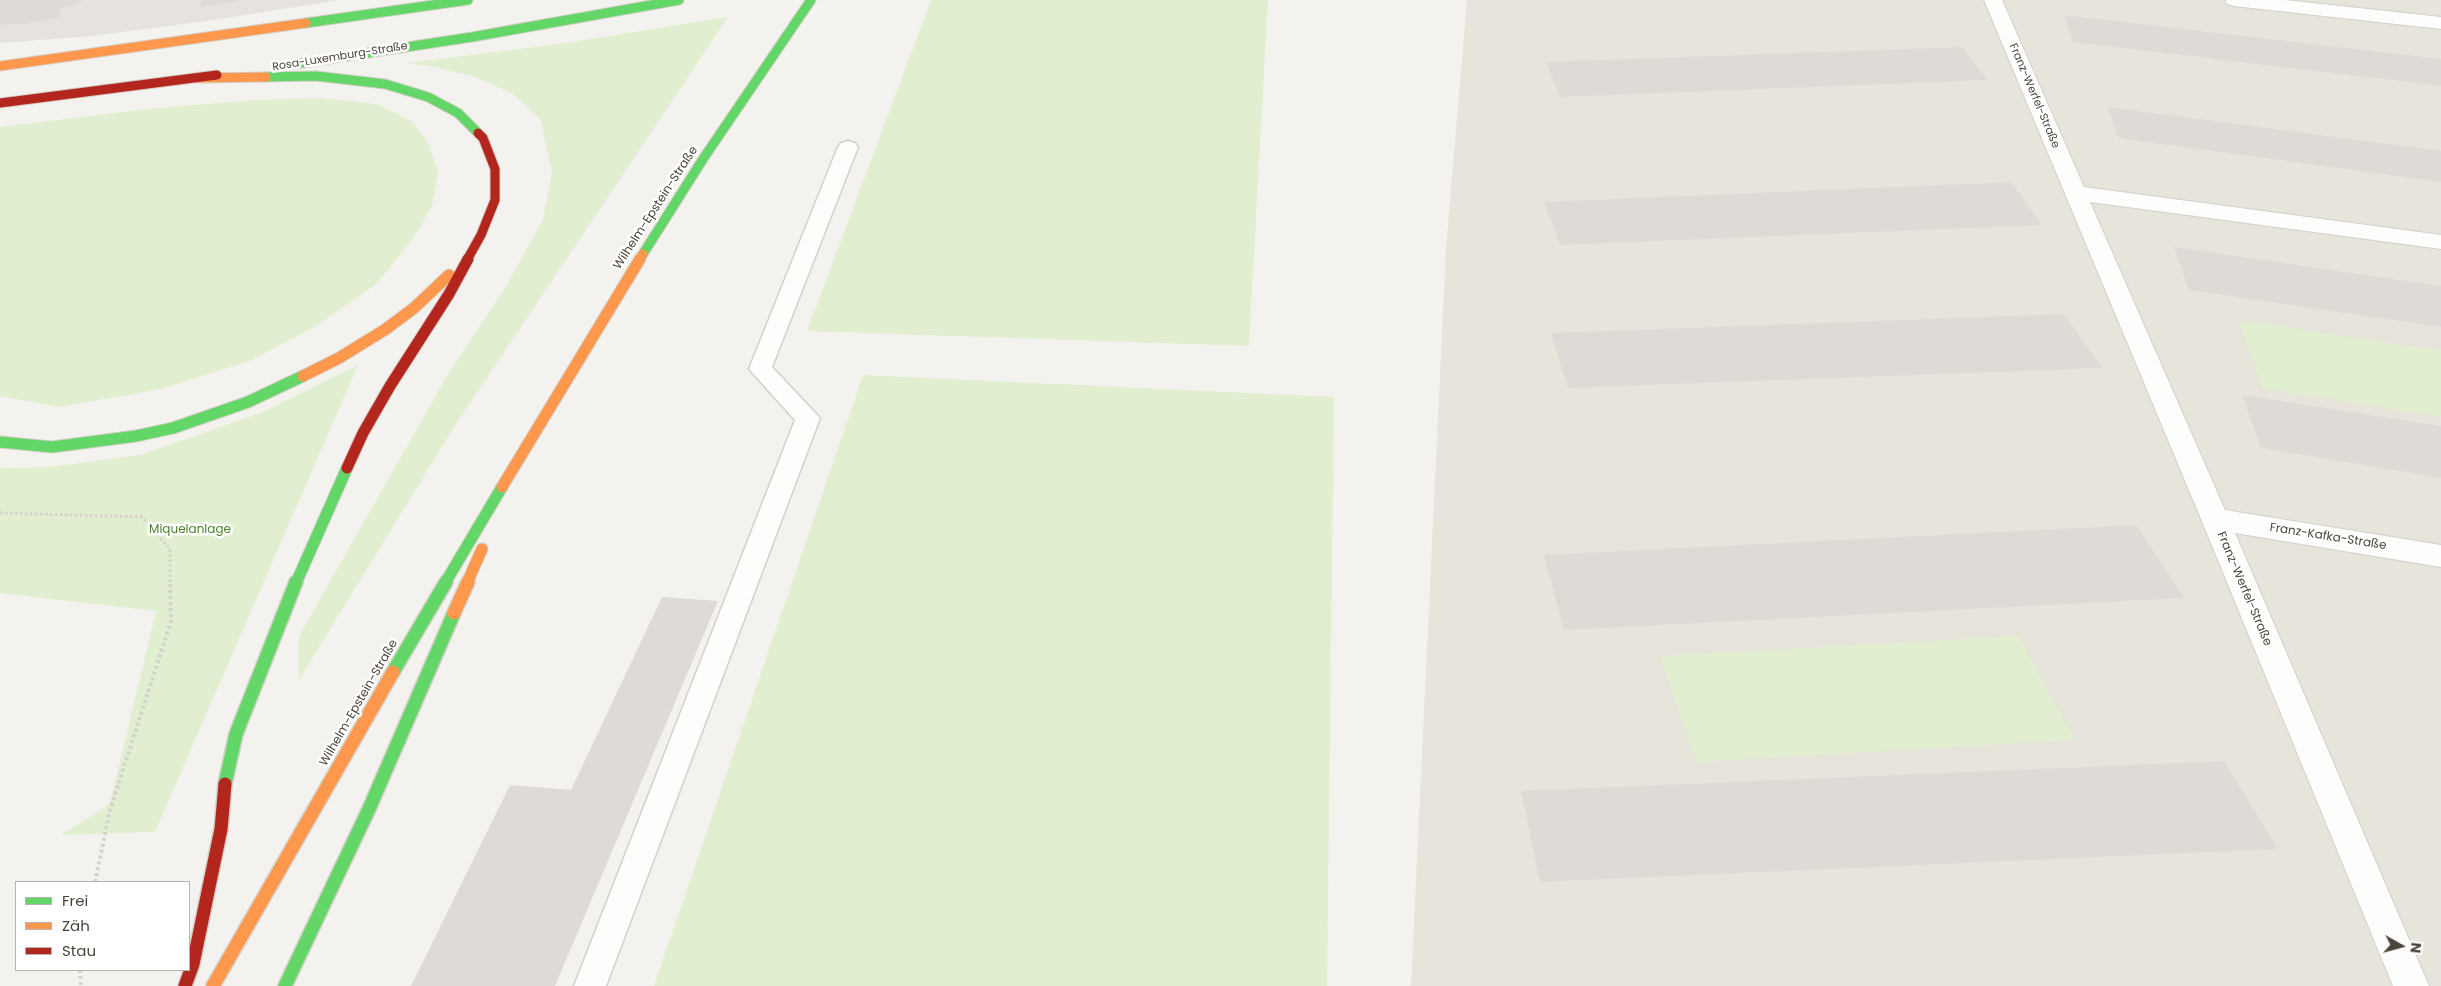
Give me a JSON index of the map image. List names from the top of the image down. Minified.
{"streets":{"main road":["Rosa-Luxemburg-Straße","Wilhelm-Epstein-Straße"],"street":["Franz-Werfel-Straße","Franz-Kafka-Straße"]},"crossings":[["Franz-Werfel-Straße","Franz-Kafka-Straße"]],"parks":["Miquelanlage"],"legend":["Frei","Zäh","Stau"],"north":"right"}
